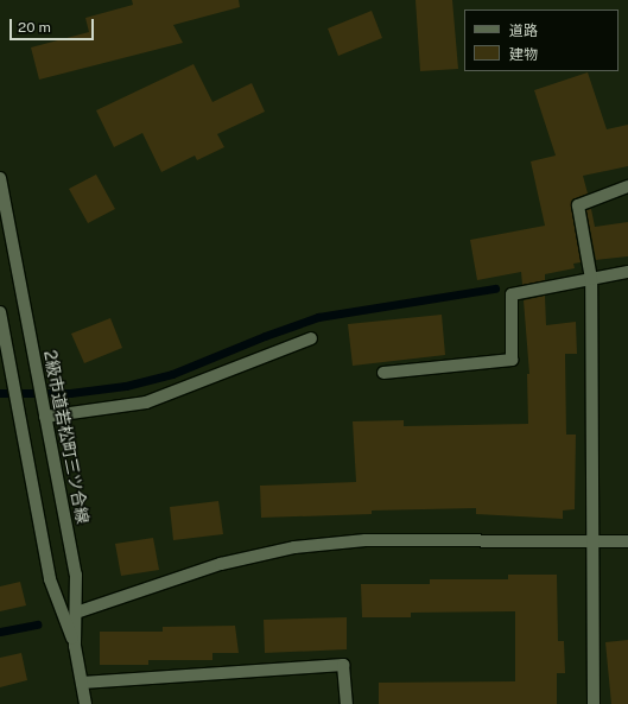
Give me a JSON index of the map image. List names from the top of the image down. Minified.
{"streets":{"street":["2級市道若松町三ツ合線"]},"legend":["道路","建物"],"scale_bar":"20 m"}
